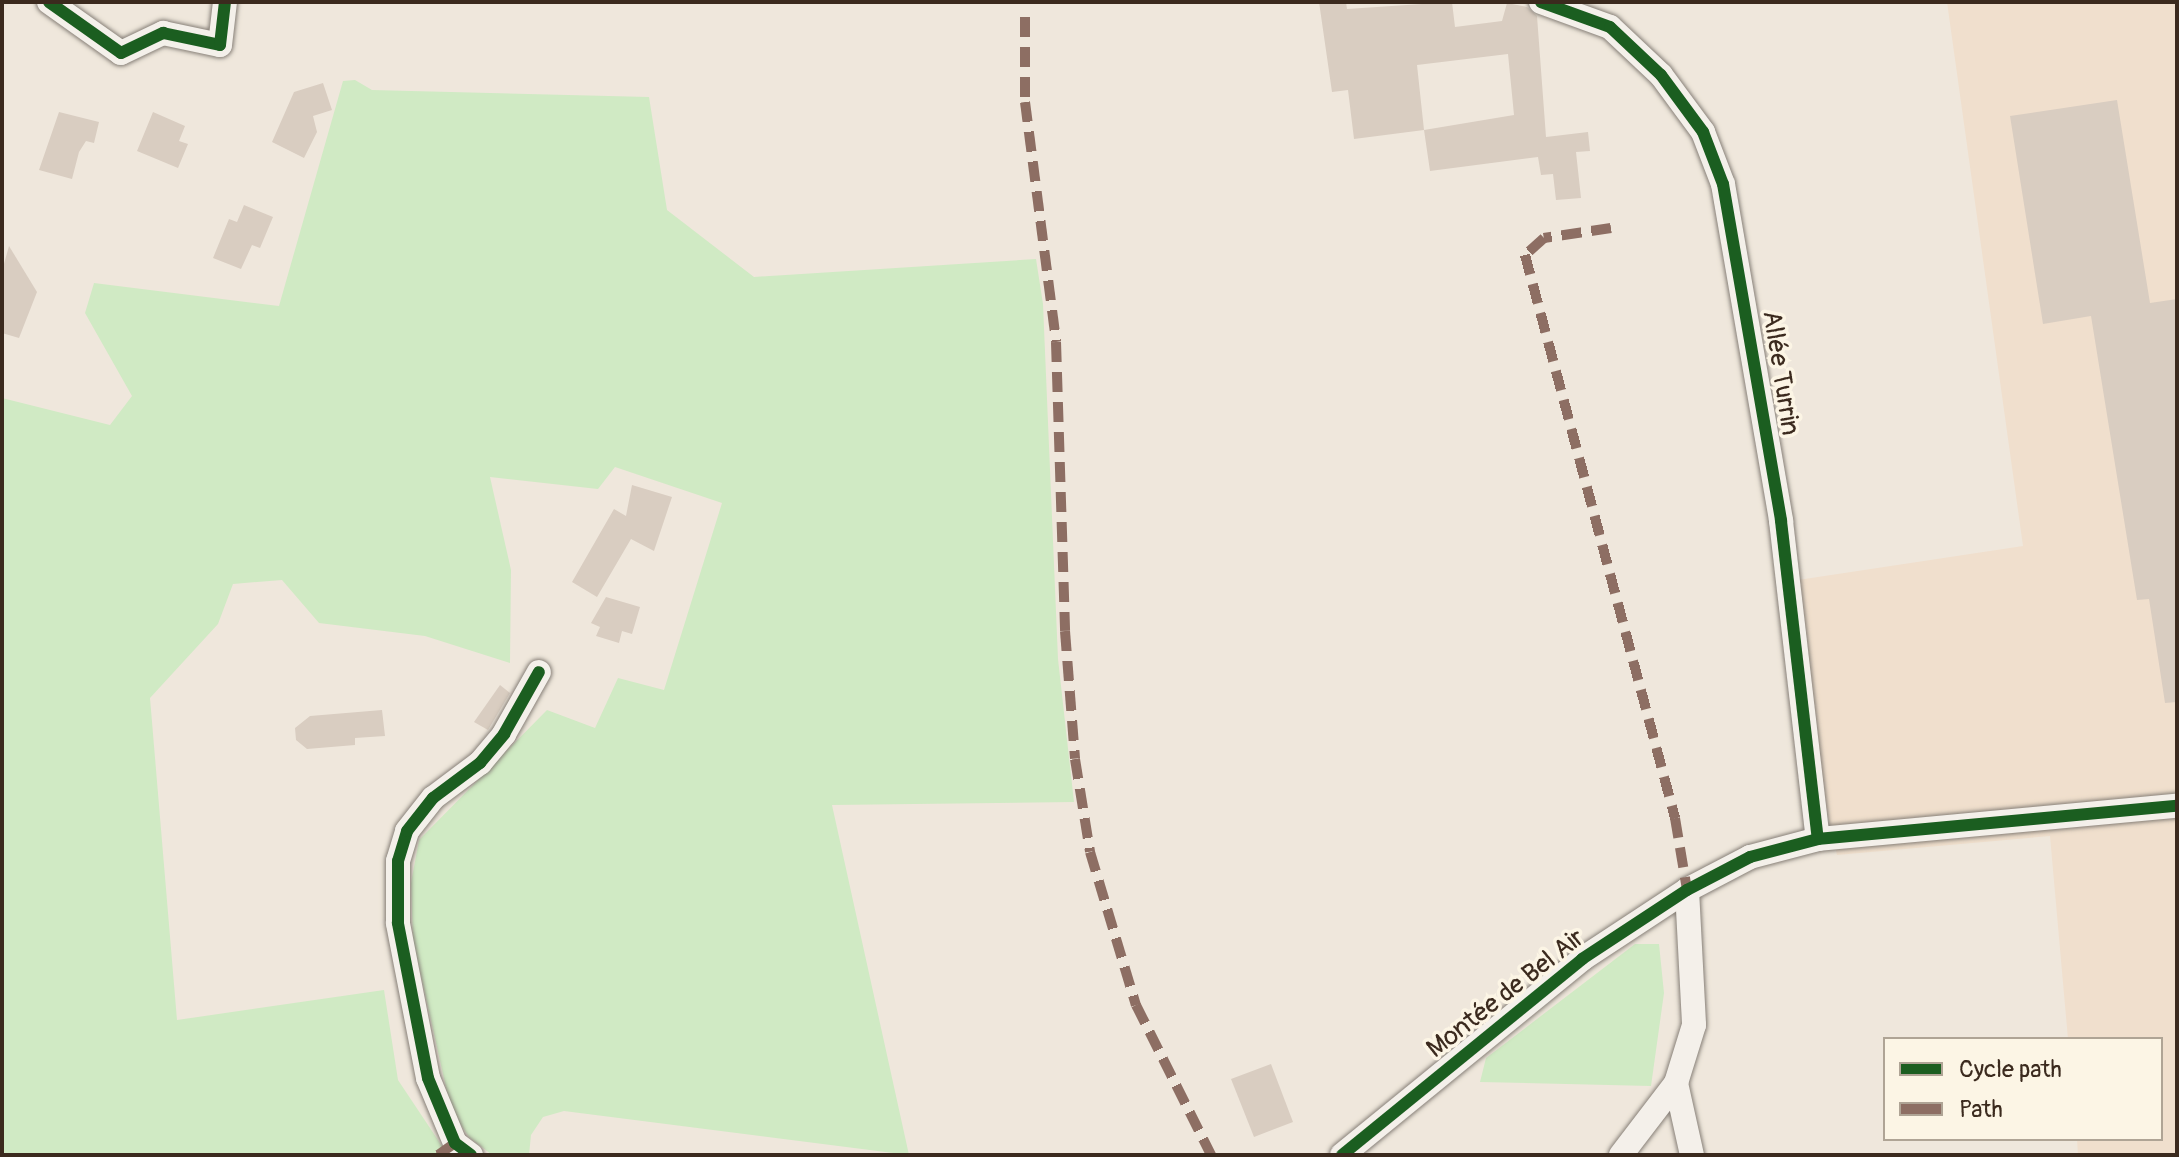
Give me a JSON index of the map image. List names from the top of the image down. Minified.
{"streets":{"street":["Allée Turrin","Montée de Bel Air"]},"crossings":[["Allée Turrin","Montée de Bel Air"]],"legend":["Cycle path","Path"]}
